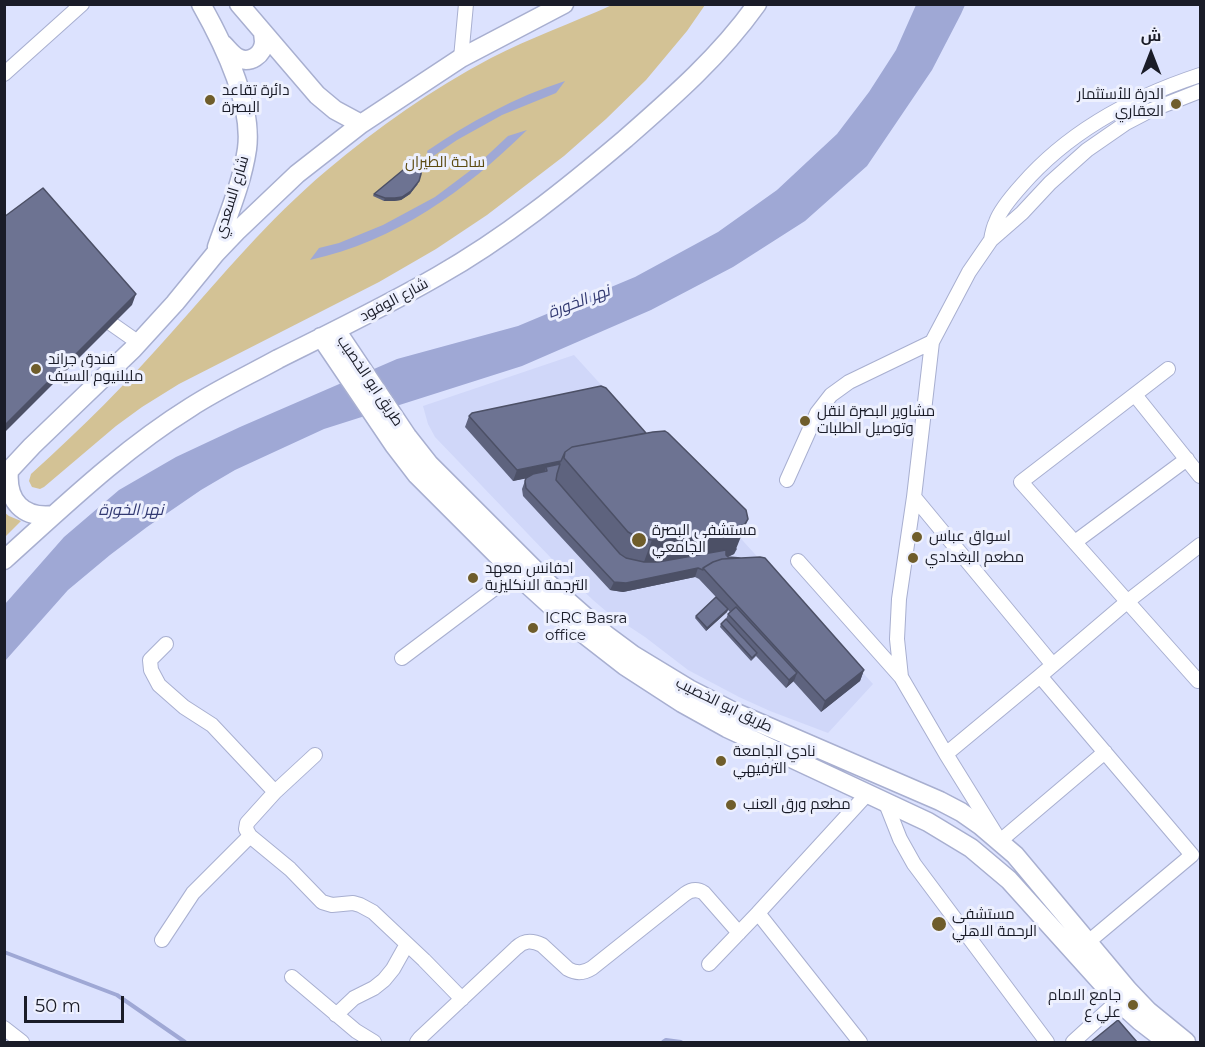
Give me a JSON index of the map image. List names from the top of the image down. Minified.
{"streets":{"main road":["شارع السعدي","شارع الوفود","طريق ابو الخصيب"]},"crossings":[["شارع الوفود","طريق ابو الخصيب"]],"water":["نهر الخورة"],"parks":["ساحة الطيران"],"places":["دائرة تقاعد البصرة","الدرة للأستثمار العقاري","فندق جراند مليلنيوم السيف","مشاوير البصرة لنقل وتوصيل الطلبات","اسواق عباس","مستشفى البصرة الجامعي","مطعم البغدادي","ادفانس معهد الترجمة الانكليزية","ICRC Basra office","نادي الجامعة الترفيهي","مطعم ورق العنب","مستشفى الرحمة الاهلي","جامع الامام علي ع"],"scale_bar":"50 m","north":"top"}
